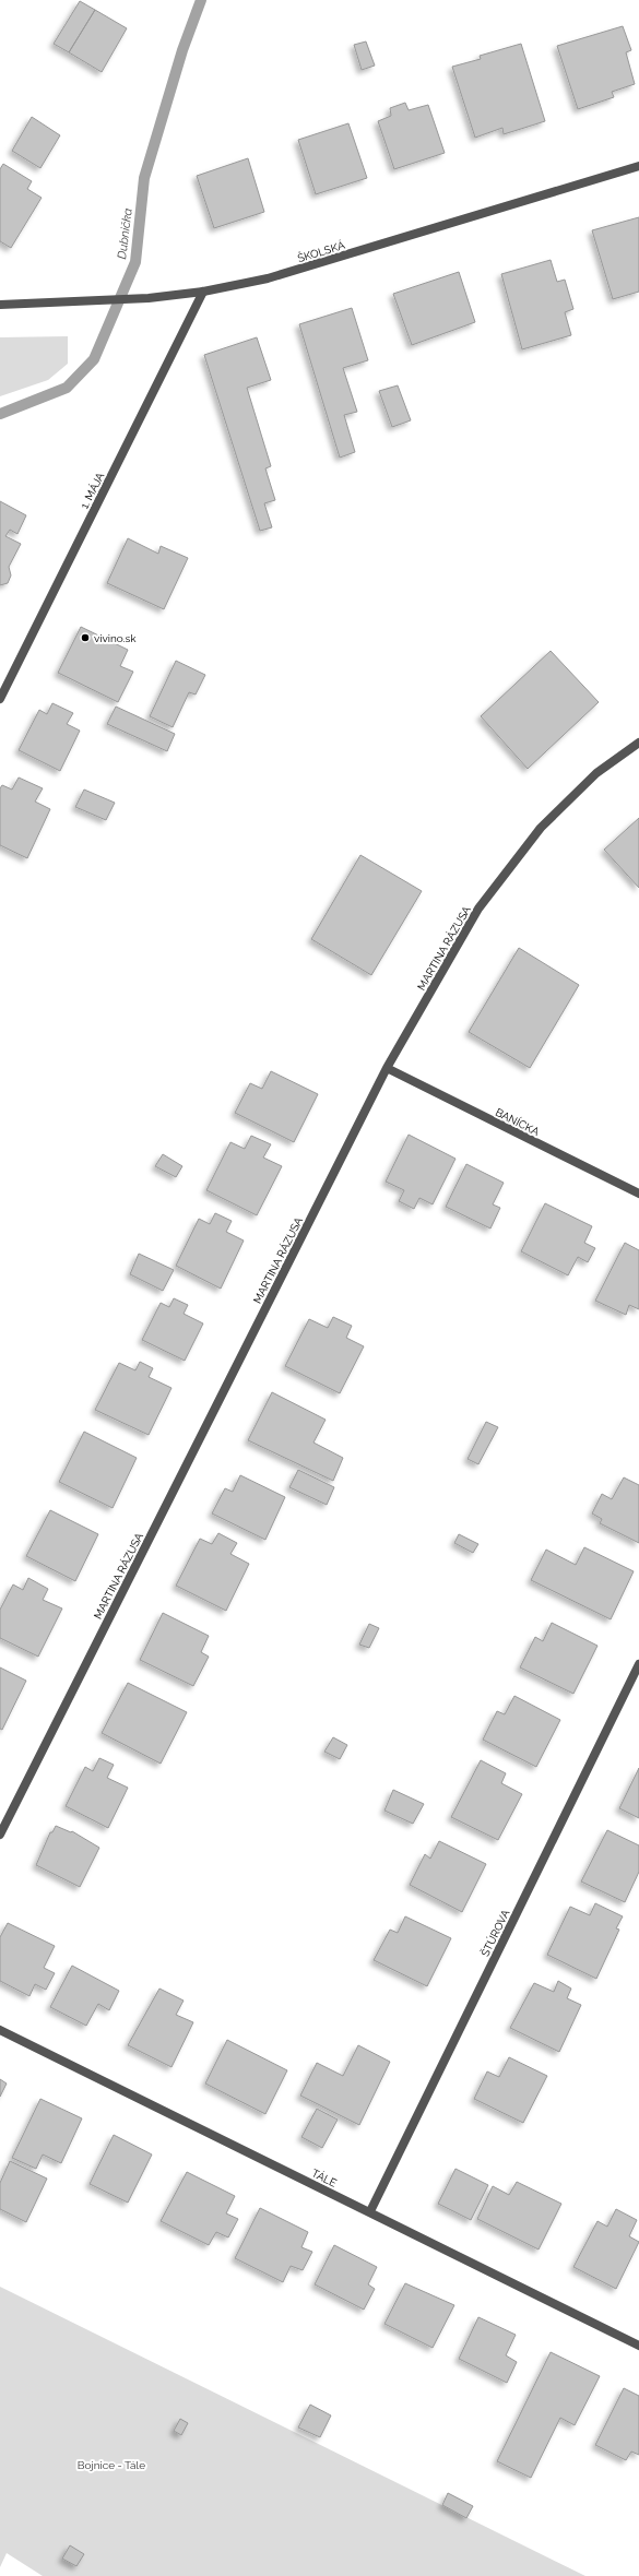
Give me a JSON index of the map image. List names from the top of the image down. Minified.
{"streets":{"street":["ŠKOLSKÁ","1. MÁJA","MARTINA RÁZUSA","BANÍCKA","ŠTÚROVA","TÁLE"]},"crossings":[["ŠKOLSKÁ","1. MÁJA"],["MARTINA RÁZUSA","BANÍCKA"],["ŠTÚROVA","TÁLE"]],"water":["Dubnička"],"parks":["Bojnice - Tále"],"places":["vivino.sk"]}
